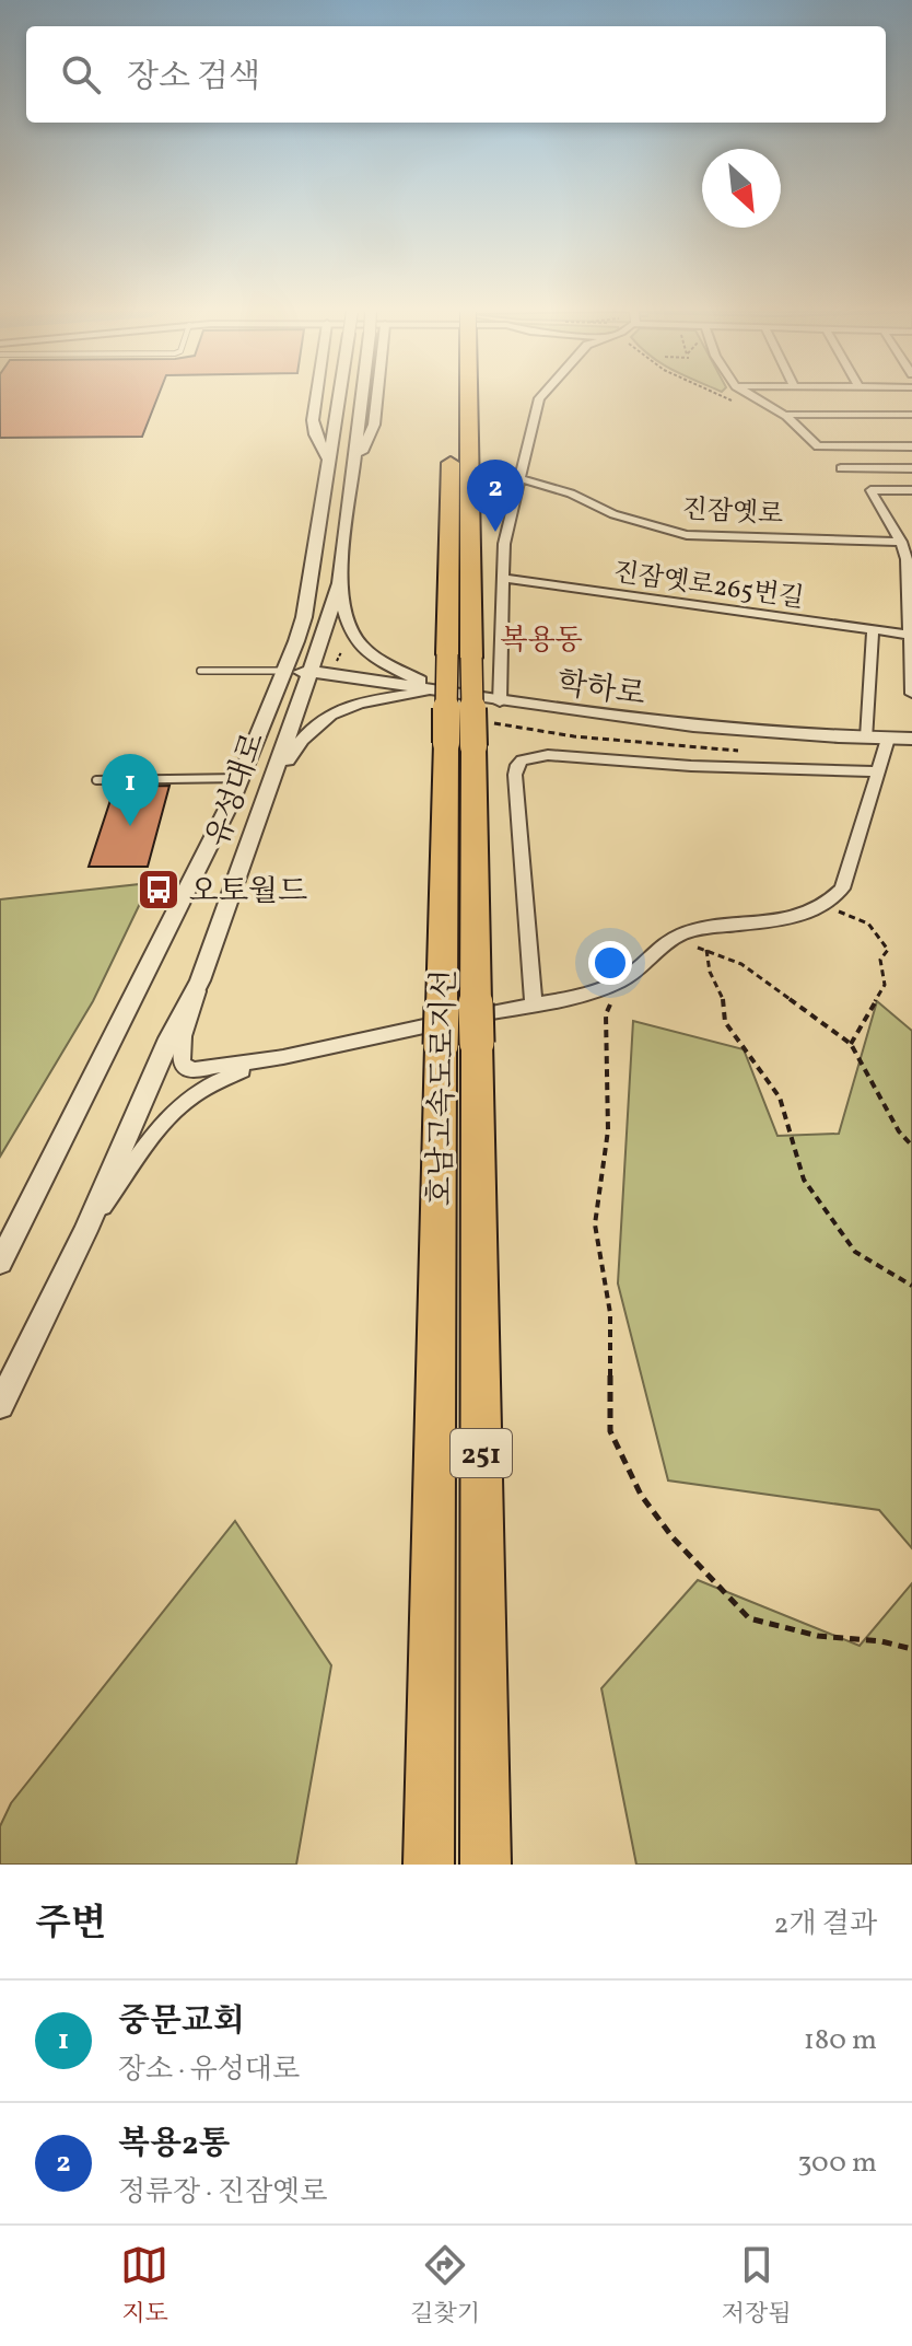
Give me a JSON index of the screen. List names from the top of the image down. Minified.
{"streets":{"highway":["호남고속도로지선","251"],"street":["진잠옛로","진잠옛로265번길","학하로","유성대로"]},"crossings":[["학하로","유성대로"]],"districts":["복용동"],"places":{"bus stop":["오토월드"]},"north":"bottom right","page":{"search":"장소 검색","pins":["2","1"],"heading":["주변","2개 결과"],"list":[{"mark":"1","name":"중문교회","note":"장소 · 유성대로","value":"180 m"},{"mark":"2","name":"복용2통","note":"정류장 · 진잠옛로","value":"300 m"}],"nav":["지도","길찾기","저장됨"]}}
